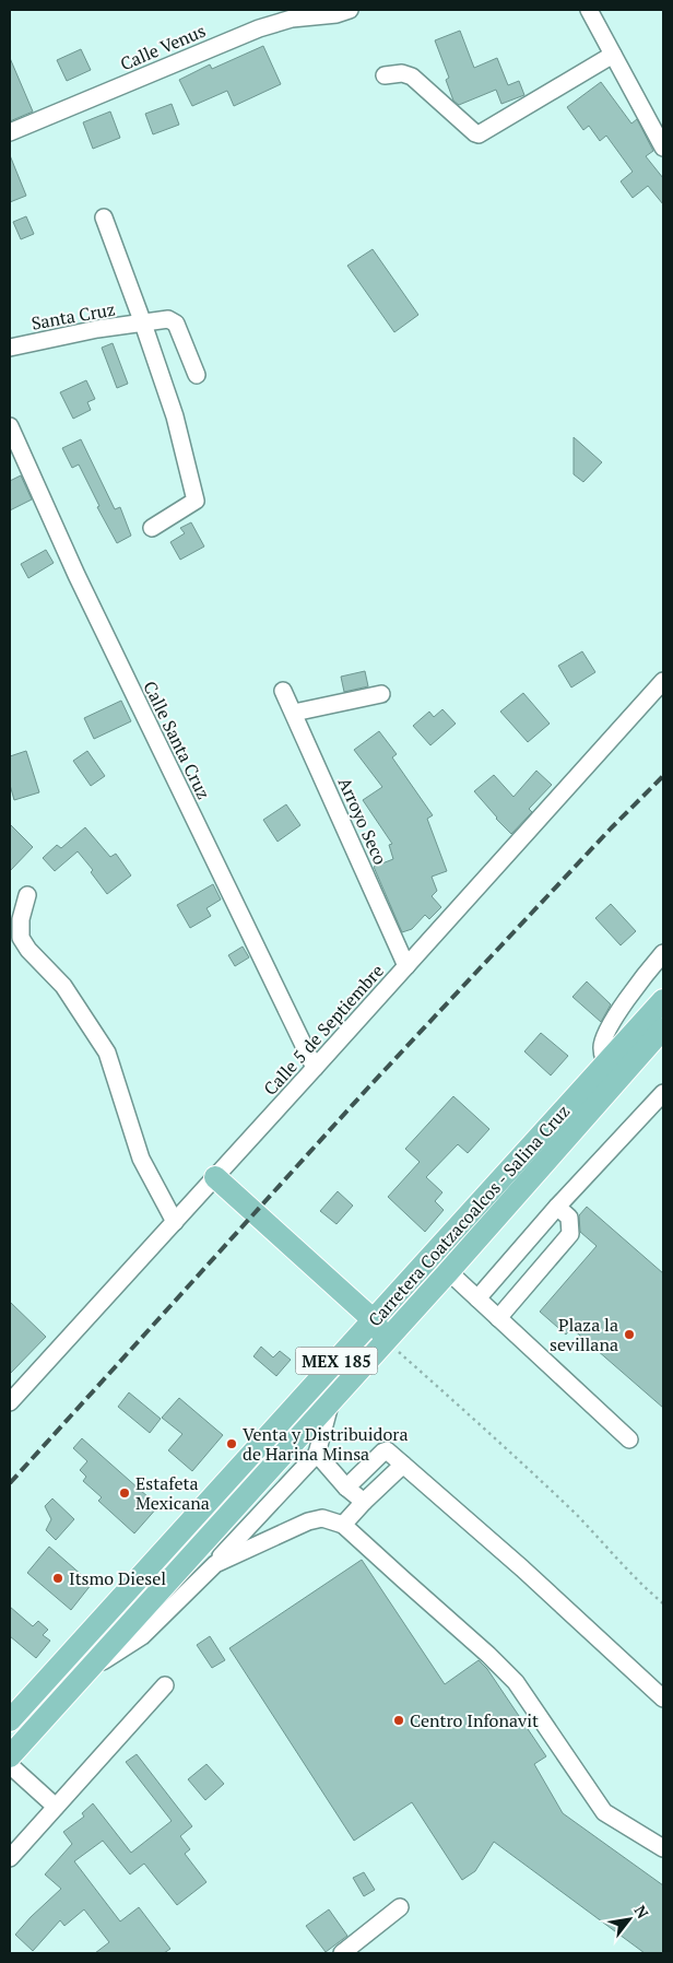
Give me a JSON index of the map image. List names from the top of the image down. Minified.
{"streets":{"main road":["Carretera Coatzacoalcos - Salina Cruz","MEX 185"],"street":["Calle Venus","Santa Cruz","Calle Santa Cruz","Arroyo Seco","Calle 5 de Septiembre"]},"crossings":[["Calle Santa Cruz","Calle 5 de Septiembre"],["Arroyo Seco","Calle 5 de Septiembre"],["Calle 5 de Septiembre","MEX 185"],["Carretera Coatzacoalcos - Salina Cruz","MEX 185"]],"places":["Plaza la sevillana","Venta y Distribuidora de Harina Minsa","Estafeta Mexicana","Itsmo Diesel","Centro Infonavit"],"north":"top right"}
